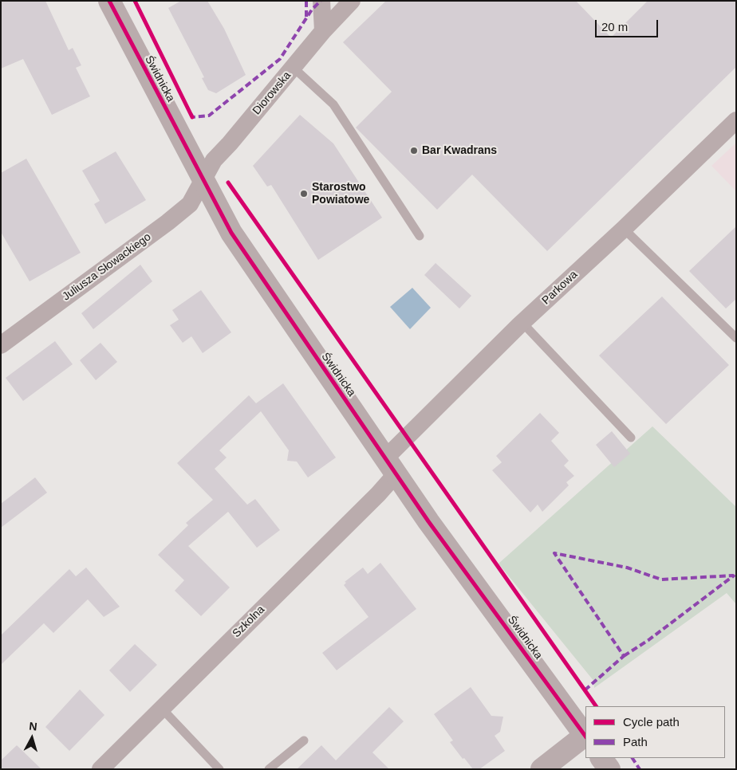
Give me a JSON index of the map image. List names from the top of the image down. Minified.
{"streets":{"street":["Świdnicka","Diorowska","Juliusza Słowackiego","Parkowa","Szkolna"]},"crossings":[["Świdnicka","Diorowska"],["Świdnicka","Juliusza Słowackiego"],["Świdnicka","Parkowa"],["Świdnicka","Szkolna"],["Diorowska","Juliusza Słowackiego"],["Parkowa","Szkolna"]],"places":["Bar Kwadrans","Starostwo Powiatowe"],"legend":["Cycle path","Path"],"scale_bar":"20 m","north":"top"}
